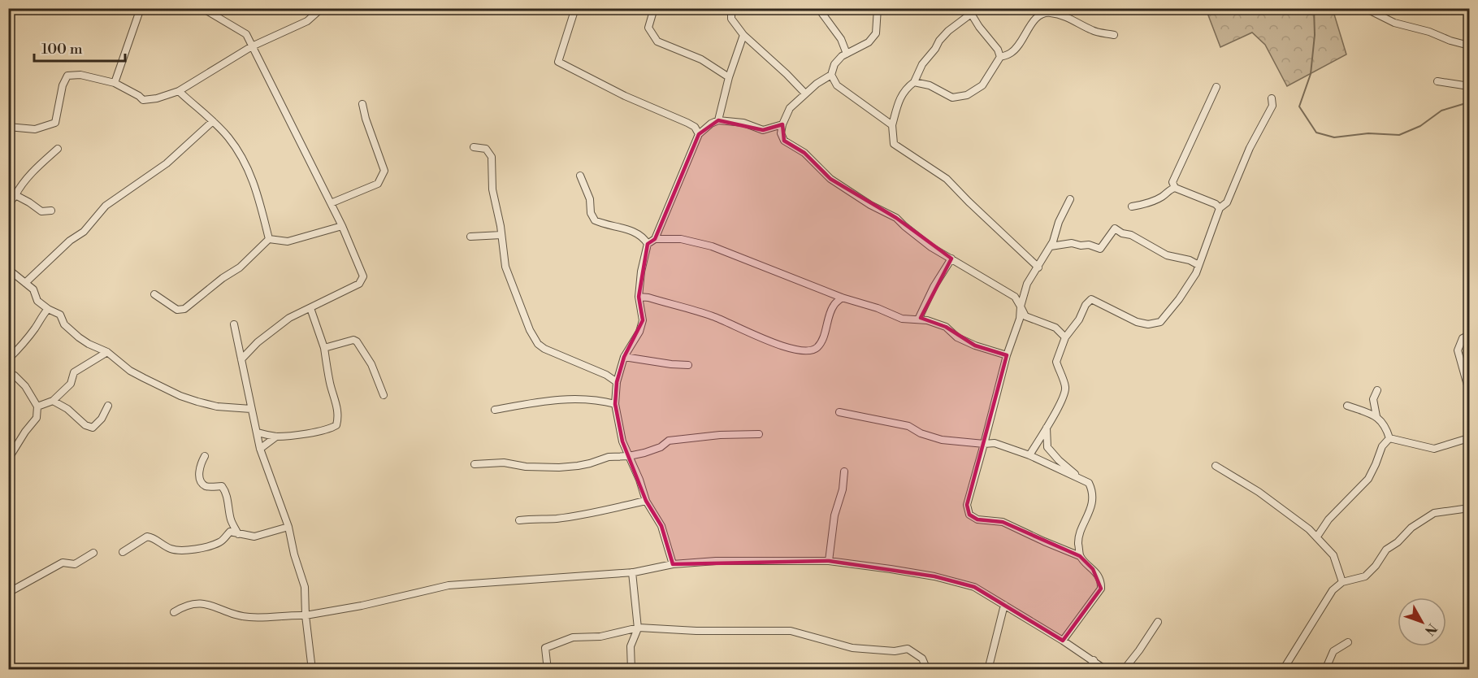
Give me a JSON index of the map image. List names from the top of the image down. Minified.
{"scale_bar":"100 m","north":"bottom right"}
